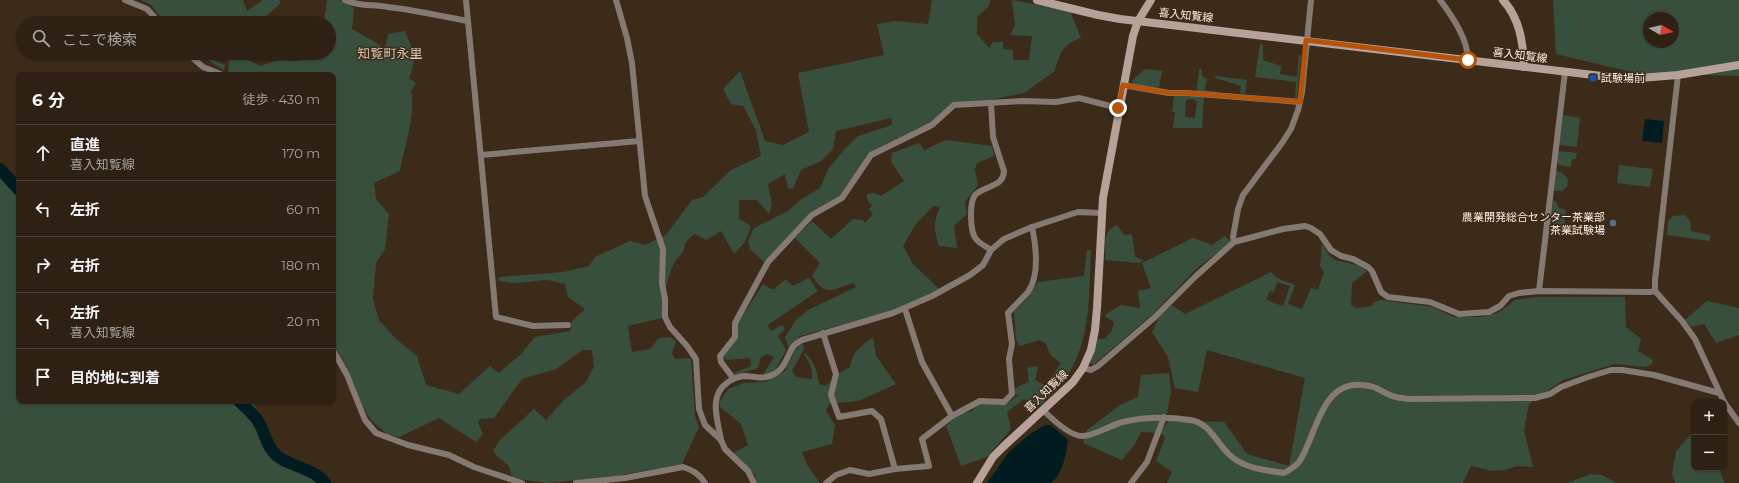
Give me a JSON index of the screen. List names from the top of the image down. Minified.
{"streets":{"main road":["喜入知覧線"]},"districts":["知覧町永里"],"places":{"transit":["試験場前"],"other":["農業開発総合センター茶業部 茶業試験場"]},"north":"right","page":{"search":"ここで検索","heading":["6 分","徒歩 · 430 m"],"list":[["直進","喜入知覧線","170 m"],["左折","60 m"],["右折","180 m"],["左折","喜入知覧線","20 m"],"目的地に到着"],"map_buttons":["+","−"]}}
